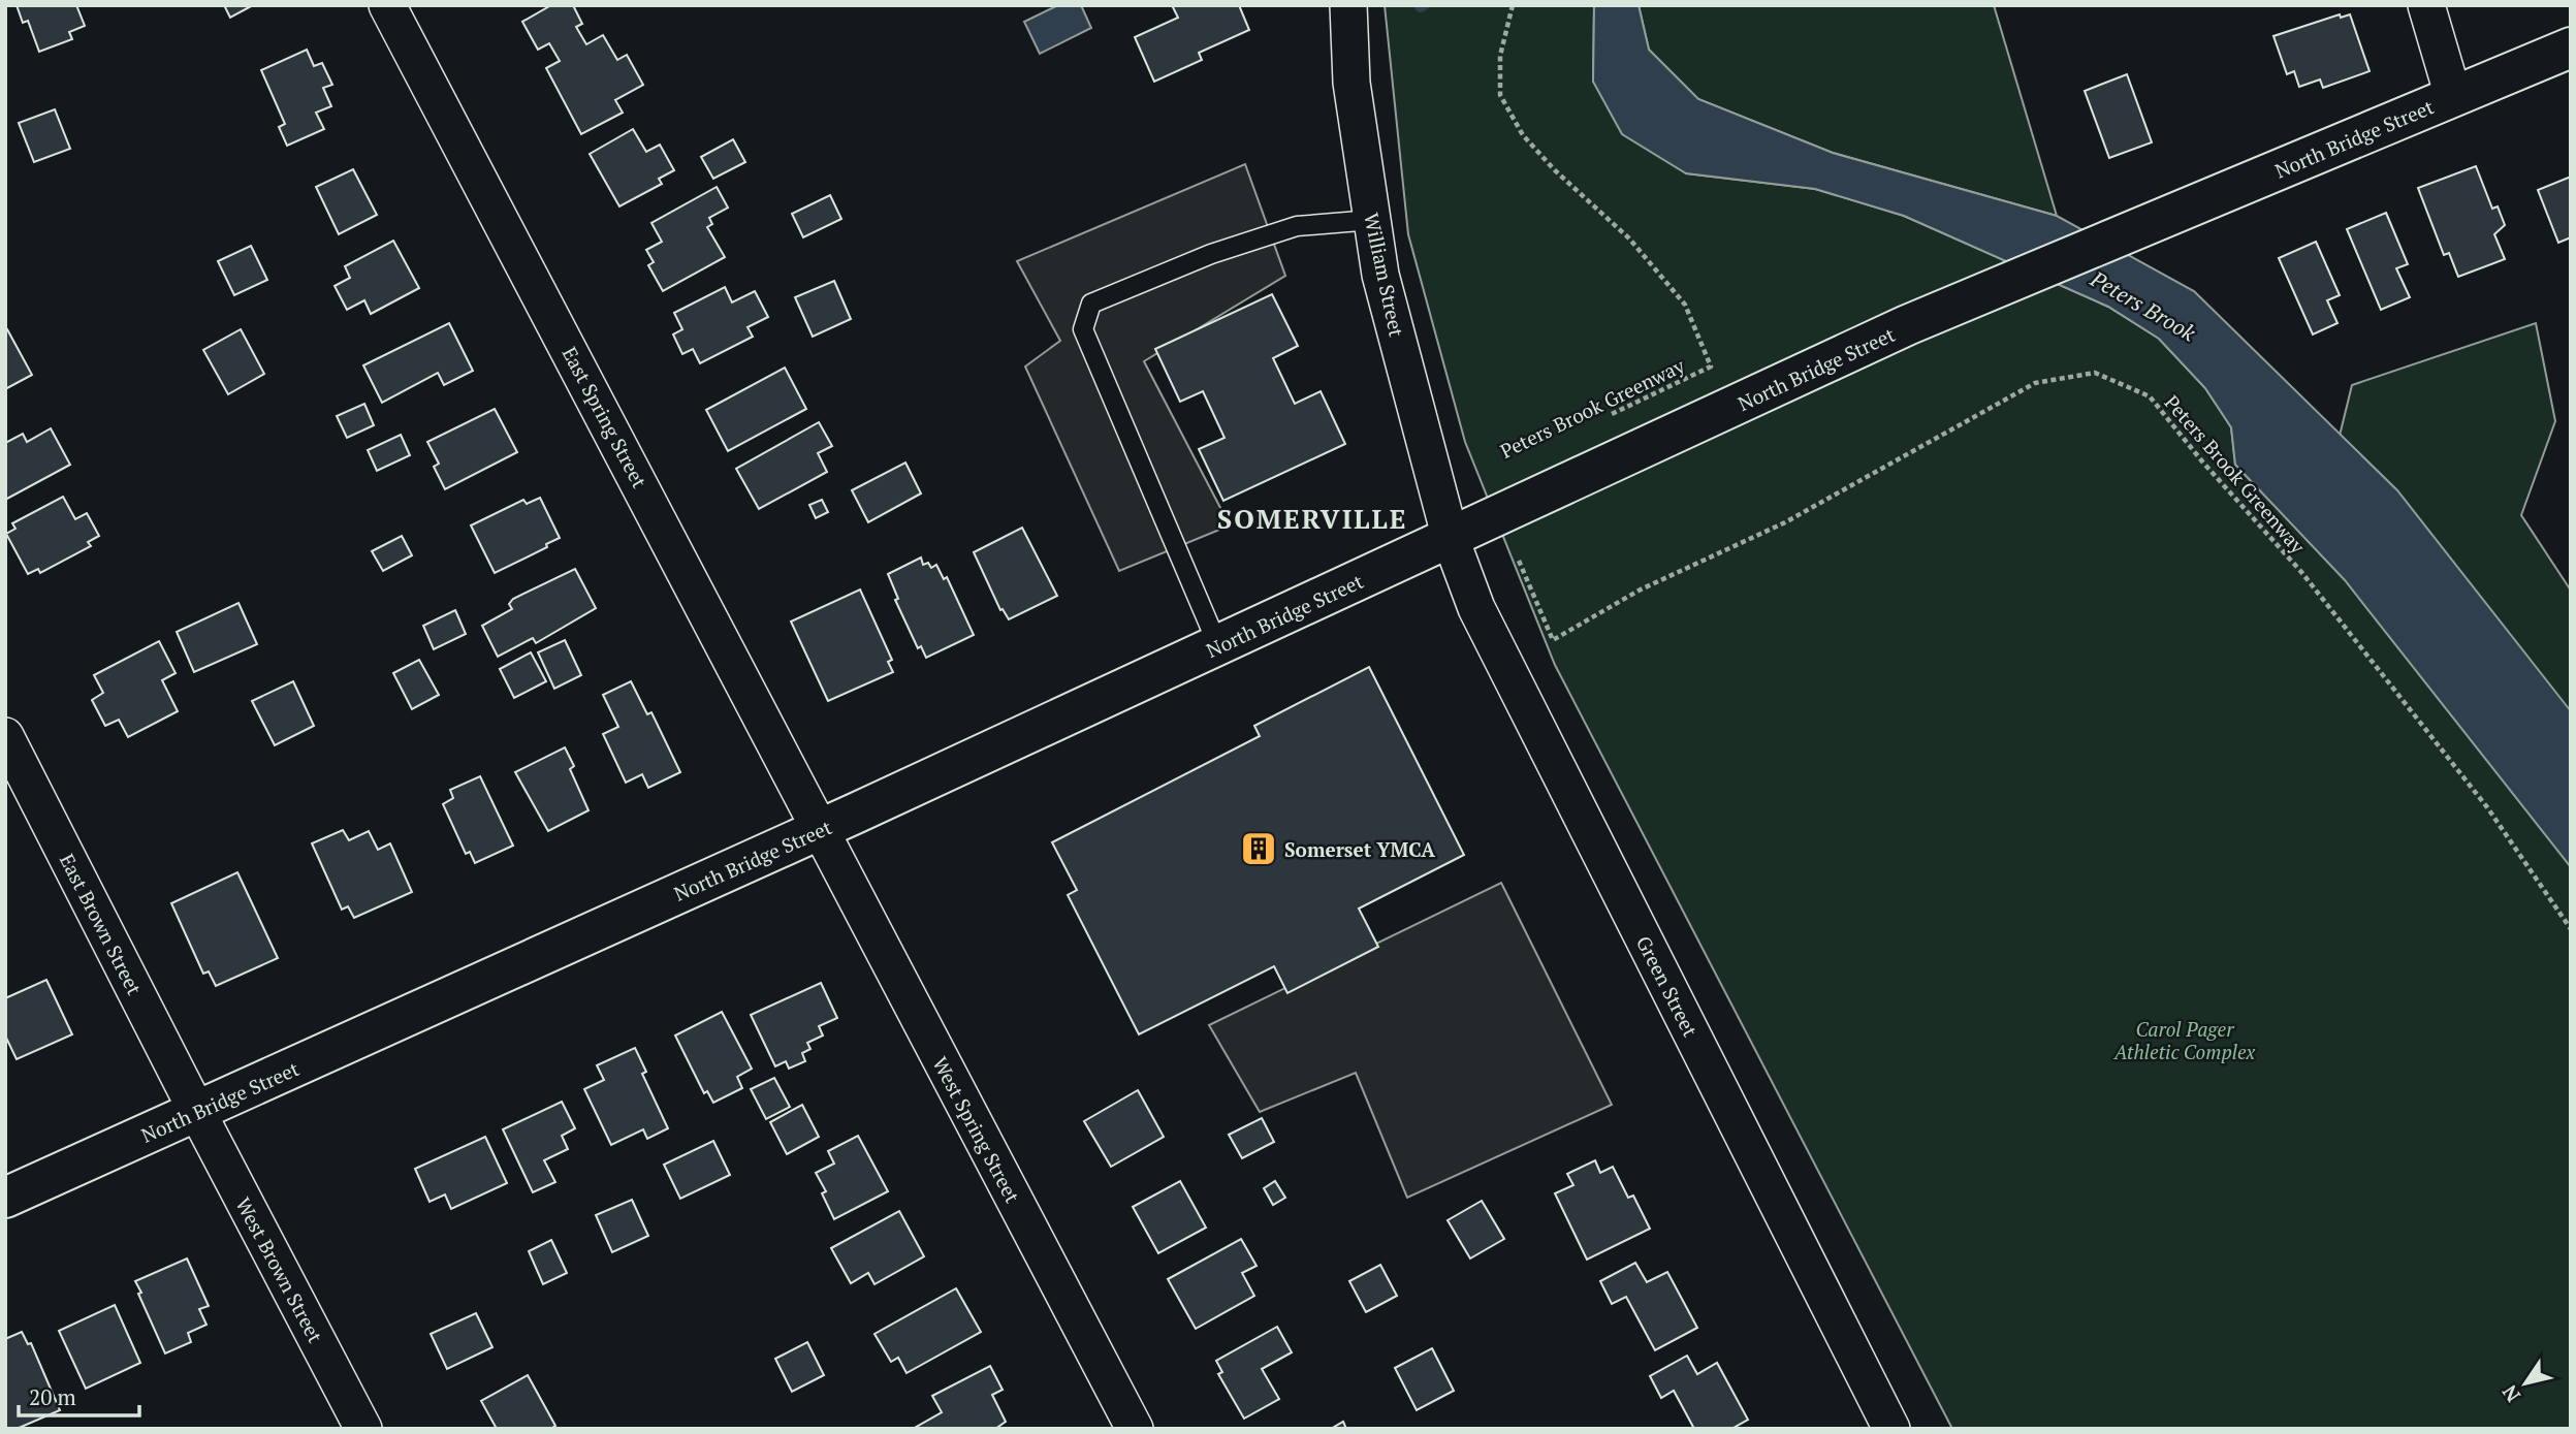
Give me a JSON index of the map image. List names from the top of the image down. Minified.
{"streets":{"street":["North Bridge Street","William Street","East Spring Street","East Brown Street","Green Street","West Spring Street","West Brown Street"],"path":["Peters Brook Greenway"]},"crossings":[["North Bridge Street","William Street"],["North Bridge Street","East Spring Street"],["North Bridge Street","East Brown Street"],["North Bridge Street","Green Street"],["North Bridge Street","West Spring Street"],["North Bridge Street","West Brown Street"],["William Street","Green Street"],["East Spring Street","West Spring Street"],["East Brown Street","West Brown Street"]],"districts":["SOMERVILLE"],"water":["Peters Brook"],"parks":["Carol Pager Athletic Complex"],"places":{"building":["Somerset YMCA"]},"scale_bar":"20 m","north":"bottom left"}
